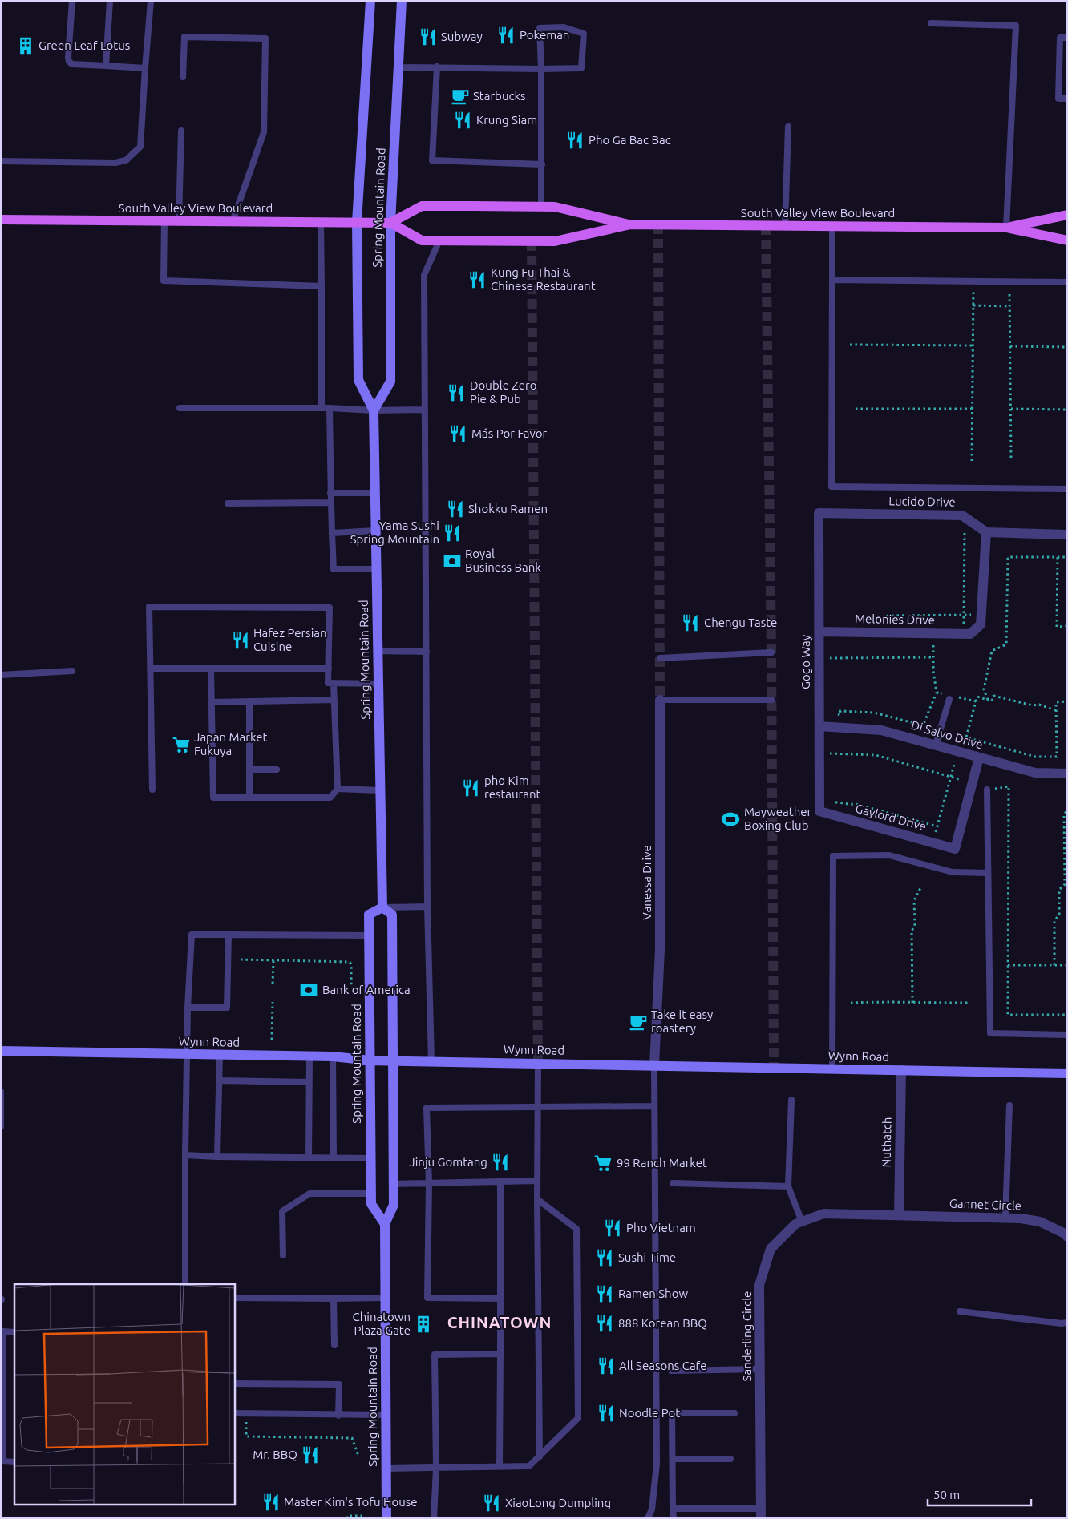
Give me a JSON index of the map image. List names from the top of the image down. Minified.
{"streets":{"main road":["Spring Mountain Road","South Valley View Boulevard","Wynn Road"],"street":["Lucido Drive","Melonies Drive","Gogo Way","Di Salvo Drive","Gaylord Drive","Vanessa Drive","Nuthatch","Gannet Circle","Sanderling Circle"]},"crossings":[["Spring Mountain Road","South Valley View Boulevard"],["Spring Mountain Road","Wynn Road"],["Lucido Drive","Gogo Way"],["Melonies Drive","Gogo Way"],["Gogo Way","Di Salvo Drive"],["Gogo Way","Gaylord Drive"],["Vanessa Drive","Wynn Road"],["Wynn Road","Nuthatch"],["Nuthatch","Gannet Circle"],["Nuthatch","Sanderling Circle"],["Gannet Circle","Sanderling Circle"]],"districts":["CHINATOWN"],"places":{"restaurant":["Pokeman","Subway","Krung Siam","Pho Ga Bac Bac","Kung Fu Thai & Chinese Restaurant","Double Zero Pie & Pub","Más Por Favor","Shokku Ramen","Yama Sushi Spring Mountain","Chengu Taste","Hafez Persian Cuisine","pho Kim restaurant","Jinju Gomtang","Pho Vietnam","Sushi Time","Ramen Show","888 Korean BBQ","All Seasons Cafe","Noodle Pot","Mr. BBQ","Master Kim's Tofu House","XiaoLong Dumpling"],"building":["Green Leaf Lotus","Chinatown Plaza Gate"],"cafe":["Starbucks","Take it easy roastery"],"bank":["Royal Business Bank","Bank of America"],"supermarket":["Japan Market Fukuya","99 Ranch Market"],"sports":["Mayweather Boxing Club"]},"scale_bar":"50 m"}
